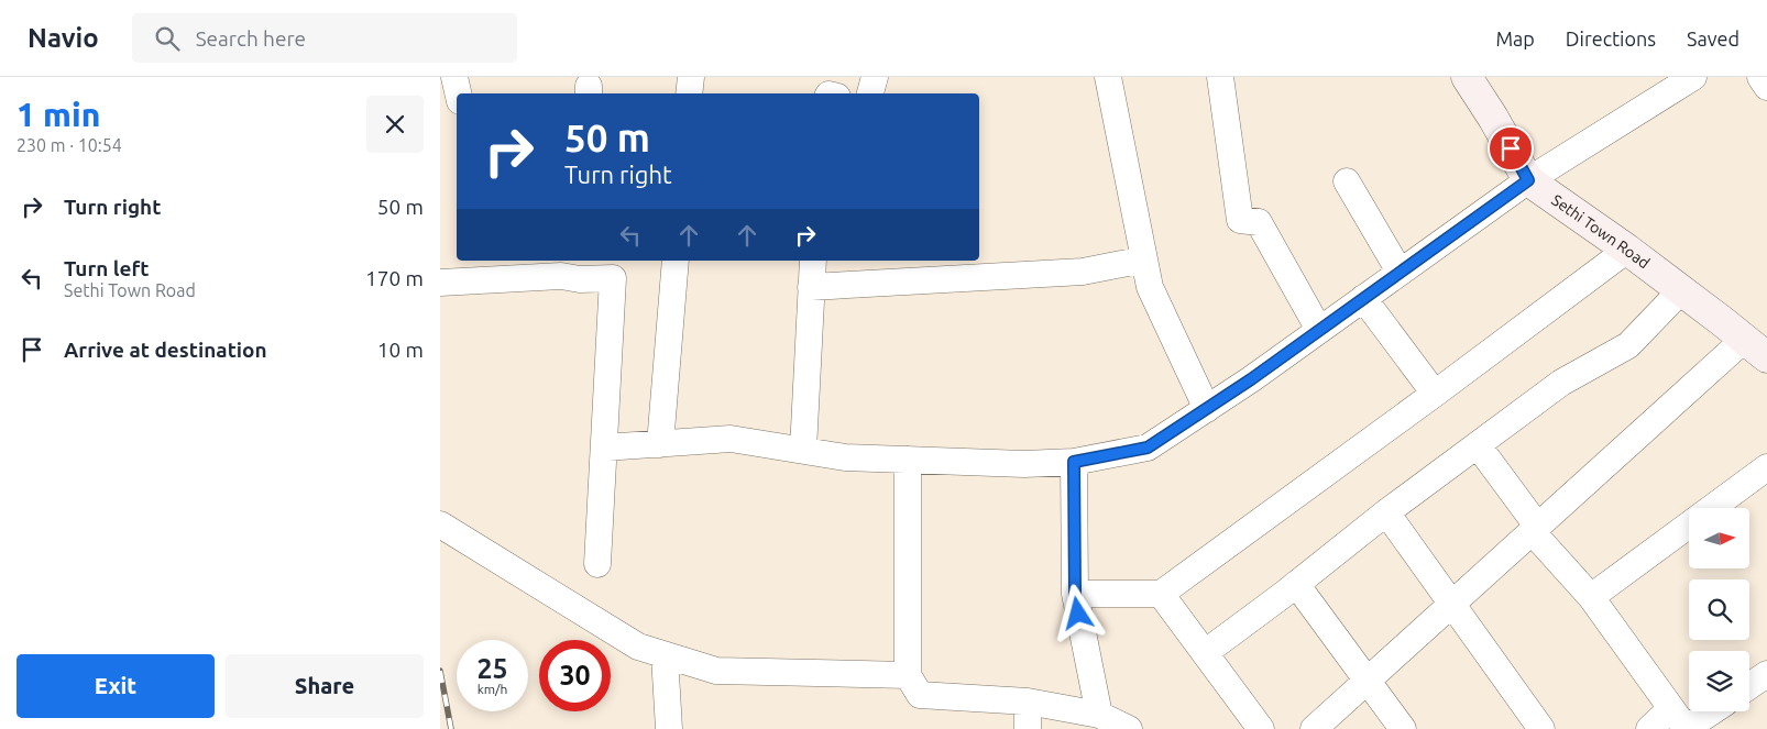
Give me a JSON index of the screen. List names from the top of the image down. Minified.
{"streets":{"street":["Sethi Town Road"]},"north":"right","page":{"header":"Navio","search":"Search here","nav":["Map","Directions","Saved"],"heading":["1 min","230 m · 10:54"],"turn":["50 m","Turn right"],"list":[{"name":"Turn right","value":"50 m"},{"name":"Turn left","note":"Sethi Town Road","value":"170 m"},{"name":"Arrive at destination","value":"10 m"}],"speed":"25 km/h","limit":"30","buttons":["Exit","Share"]}}
